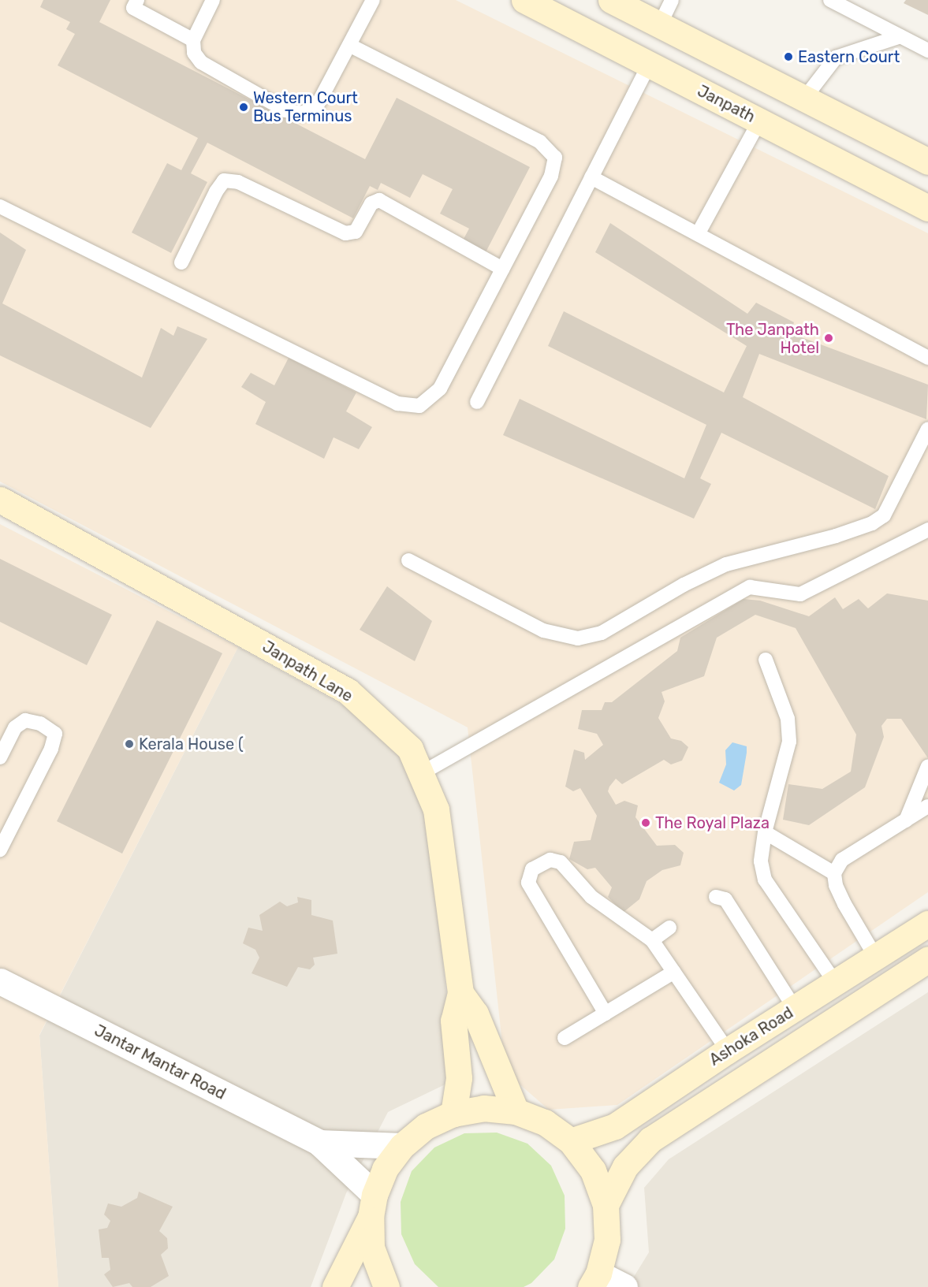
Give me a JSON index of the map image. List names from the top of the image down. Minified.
{"streets":{"main road":["Janpath","Janpath Lane","Ashoka Road"],"street":["Jantar Mantar Road"]},"places":["Eastern Court","Western Court Bus Terminus","The Janpath Hotel","Kerala House (","The Royal Plaza"]}
